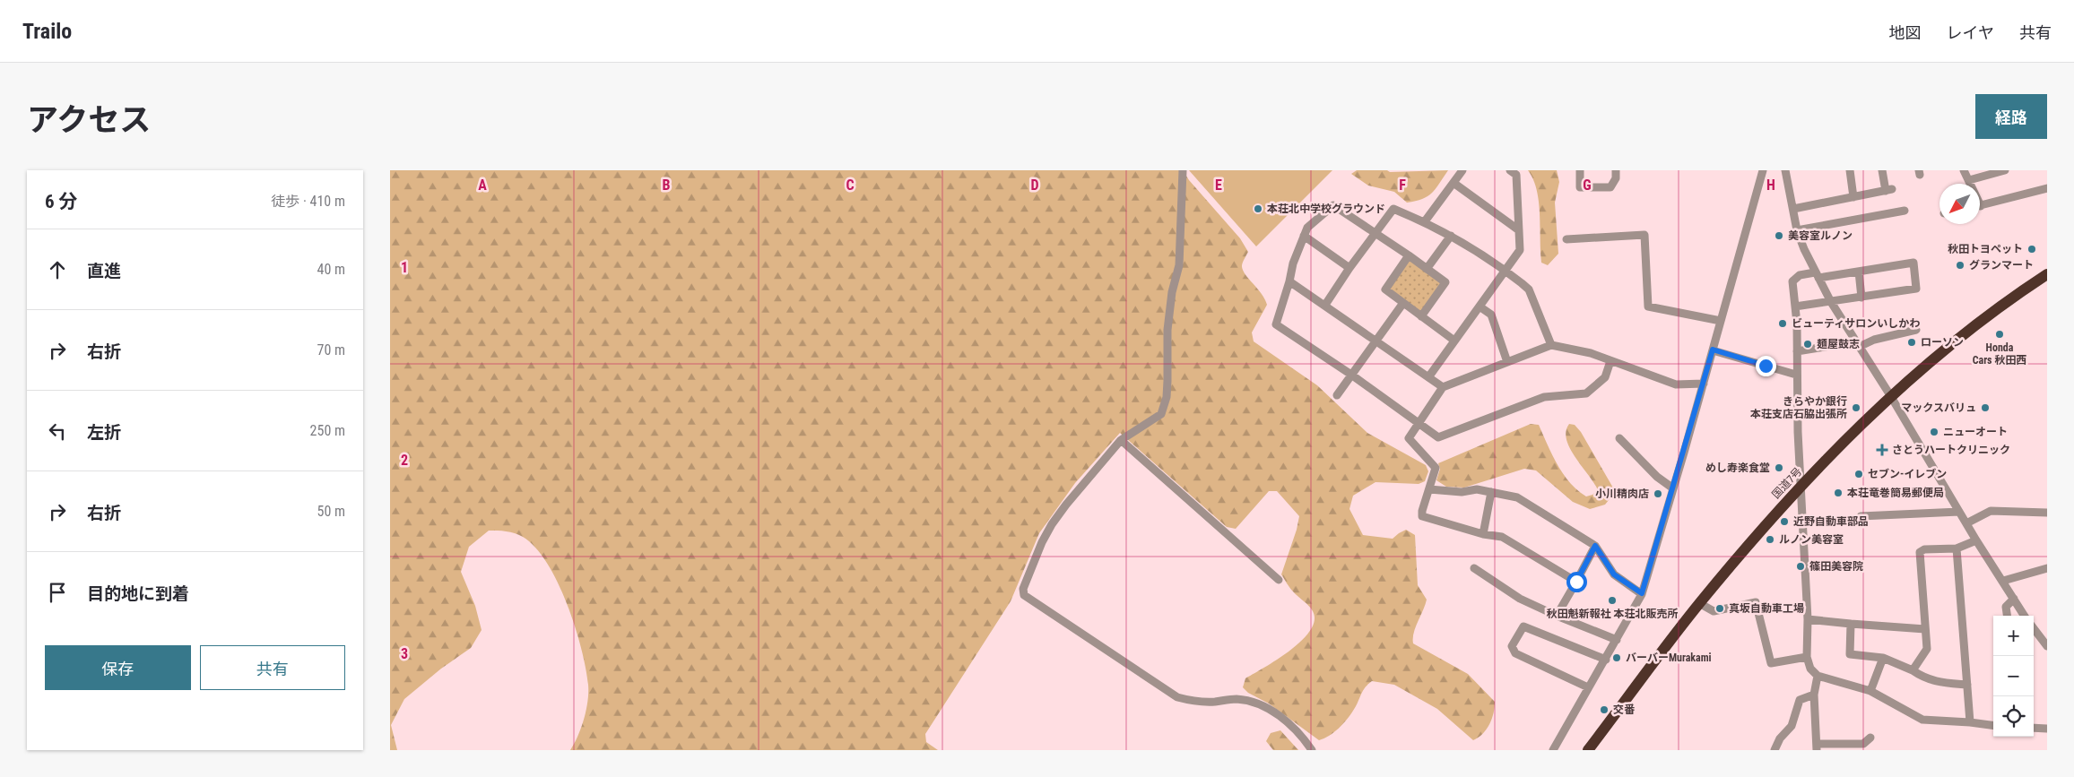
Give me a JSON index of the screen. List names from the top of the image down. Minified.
{"streets":{"highway":["国道7号"]},"places":{"other":["本荘北中学校グラウンド","美容室ルノン","秋田トヨペット","グランマート","ビューティサロンいしかわ","Honda Cars 秋田西","ローソン","麺屋鼓志","きらやか銀行 本荘支店石脇出張所","マックスバリュ","ニューオート","めし寿楽食堂","セブン-イレブン","本荘竜巻簡易郵便局","小川精肉店","近野自動車部品","ルノン美容室","篠田美容院","秋田魁新報社 本荘北販売所","真坂自動車工場","バーバーMurakami","交番"],"health":["さとうハートクリニック"]},"north":"bottom left","page":{"header":"Trailo","nav":["地図","レイヤ","共有"],"title":"アクセス","buttons":["経路",["保存","共有"]],"heading":["6 分","徒歩 · 410 m"],"list":[["直進","40 m"],["右折","70 m"],["左折","250 m"],["右折","50 m"],"目的地に到着"],"map_buttons":["+","−"]},"grid":{"columns":["A","B","C","D","E","F","G","H"],"rows":["1","2","3"]}}
